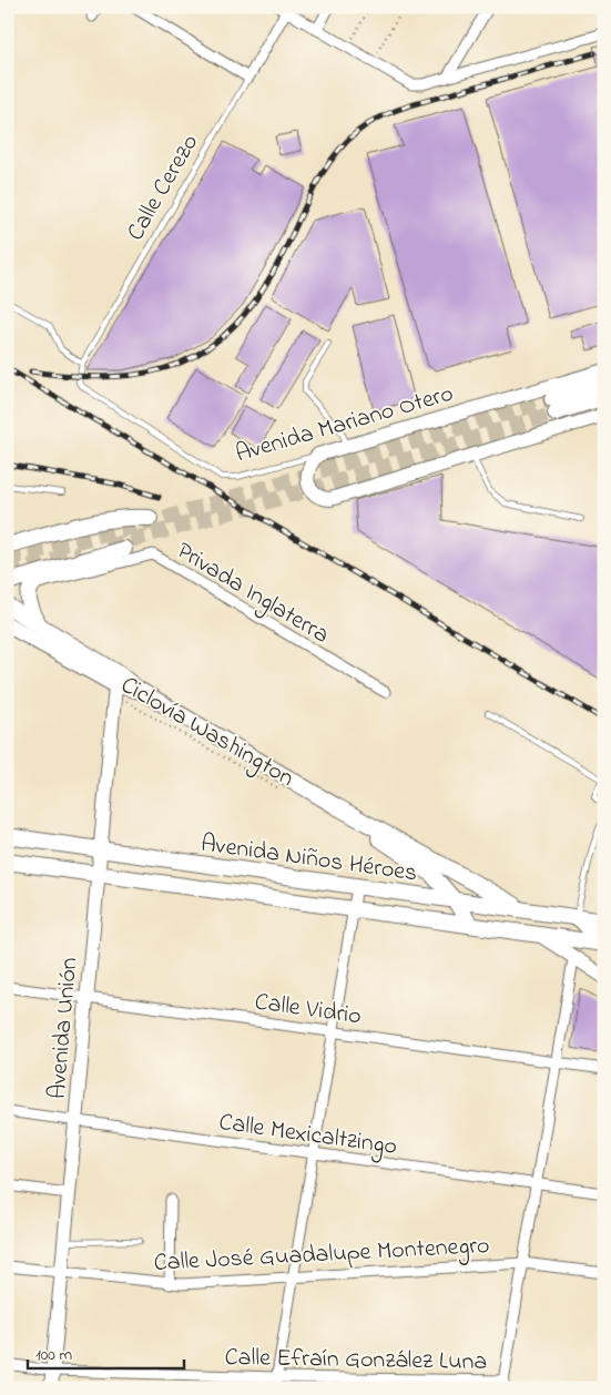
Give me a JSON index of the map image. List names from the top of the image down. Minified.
{"streets":{"main road":["Avenida Mariano Otero","Avenida Niños Héroes","Avenida Unión"],"street":["Calle Cerezo","Privada Inglaterra","Calle Vidrio","Calle Mexicaltzingo","Calle José Guadalupe Montenegro","Calle Efraín González Luna"],"path":["Ciclovía Washington"]},"crossings":[["Calle Cerezo","Avenida Mariano Otero"],["Ciclovía Washington","Avenida Unión"],["Avenida Niños Héroes","Avenida Unión"],["Calle Vidrio","Avenida Unión"],["Avenida Unión","Calle Mexicaltzingo"],["Avenida Unión","Calle José Guadalupe Montenegro"],["Avenida Unión","Calle Efraín González Luna"]],"scale_bar":"100 m"}
